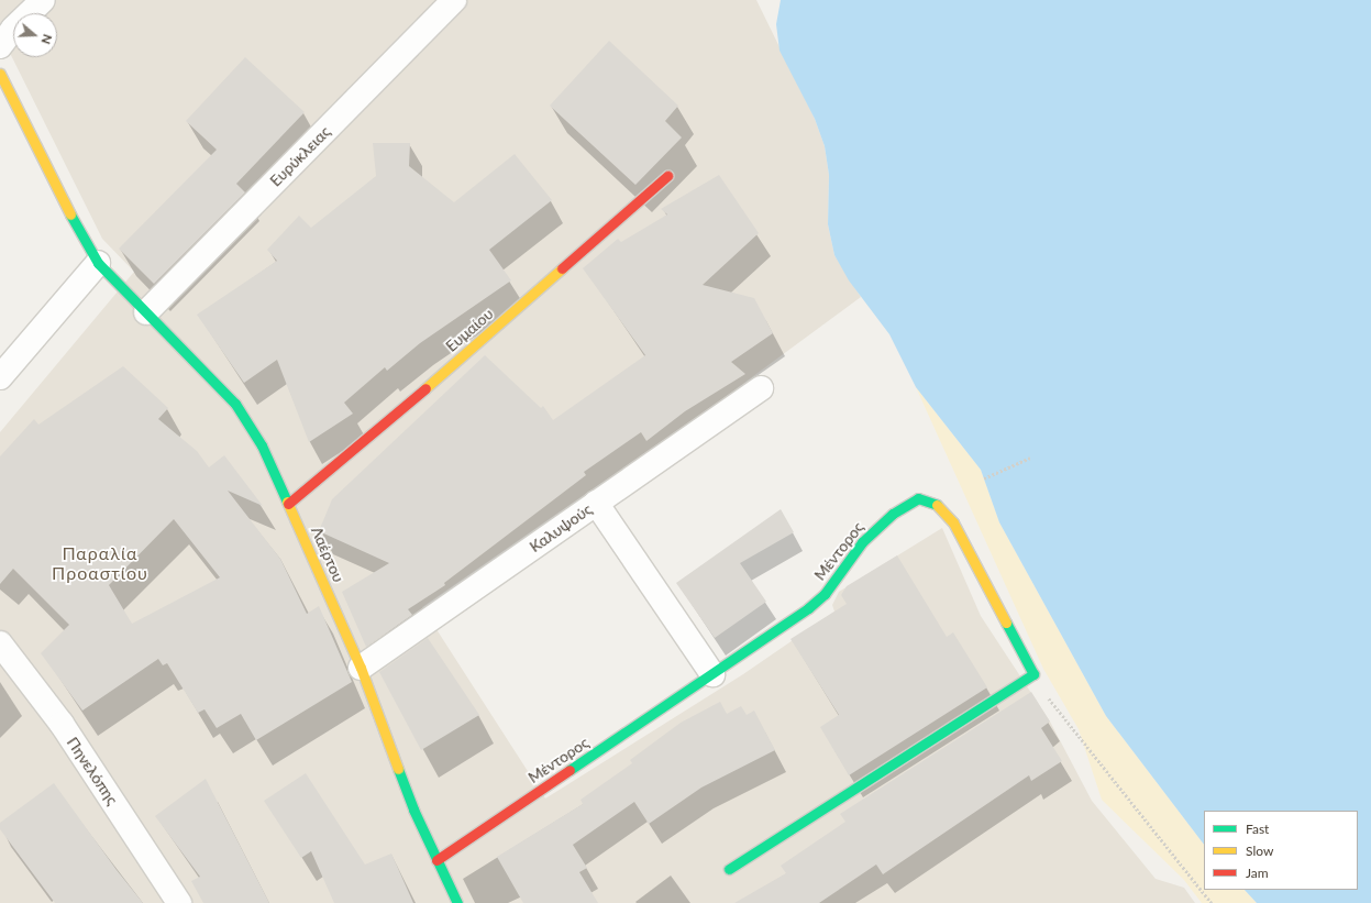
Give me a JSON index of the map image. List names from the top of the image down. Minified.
{"streets":{"street":["Ευρύκλειας","Ευμαίου","Καλυψούς","Μέντορος","Λαέρτου","Πηνελόπης"]},"crossings":[["Ευρύκλειας","Λαέρτου"],["Ευμαίου","Λαέρτου"],["Καλυψούς","Λαέρτου"],["Μέντορος","Λαέρτου"]],"districts":["Παραλία Προαστίου"],"legend":["Fast","Slow","Jam"],"north":"right"}
